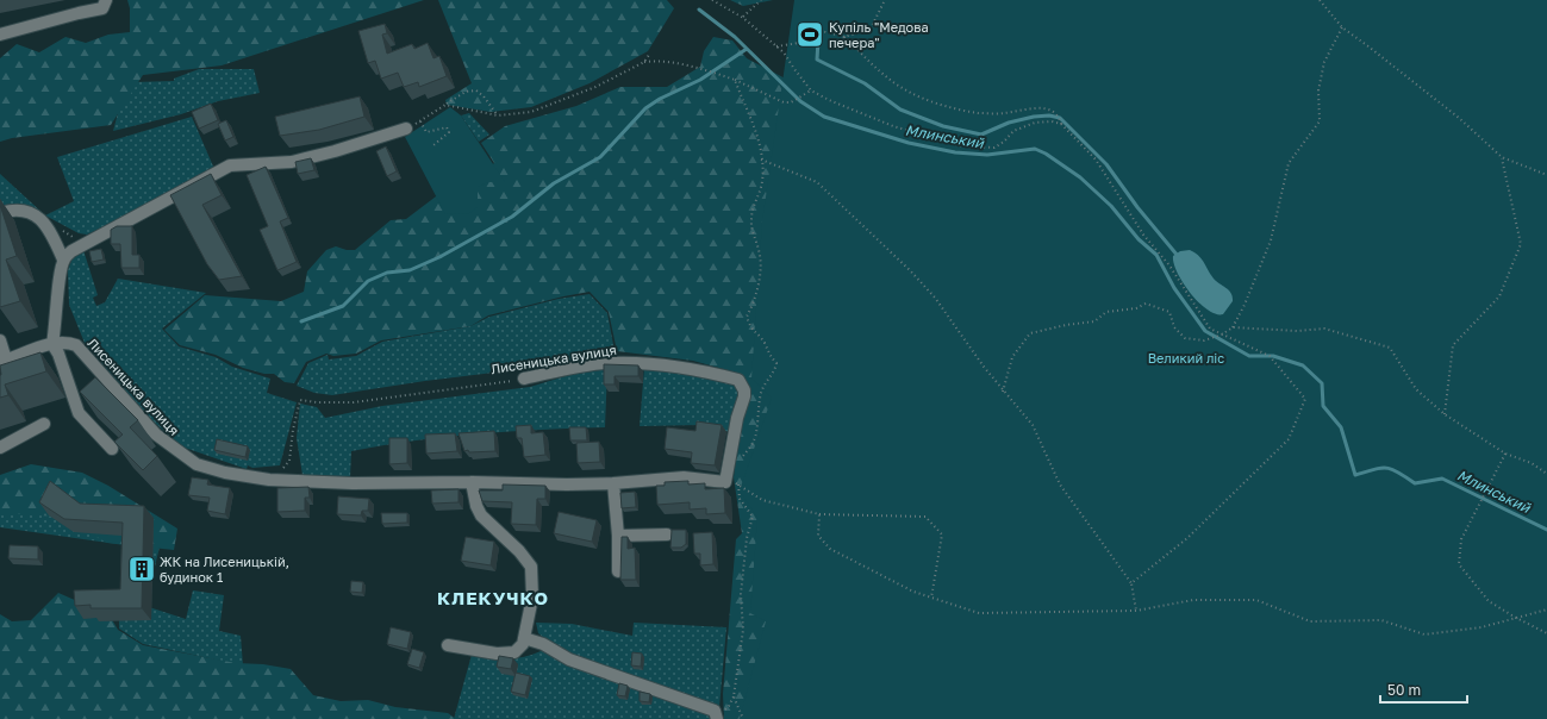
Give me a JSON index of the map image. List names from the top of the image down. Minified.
{"streets":{"street":["Лисеницька вулиця"]},"districts":["КЛЕКУЧКО"],"water":["Млинський"],"parks":["Великий ліс"],"places":{"sports":["Купіль \"Медова печера\""],"building":["ЖК на Лисеницькій, будинок 1"]},"scale_bar":"50 m"}
